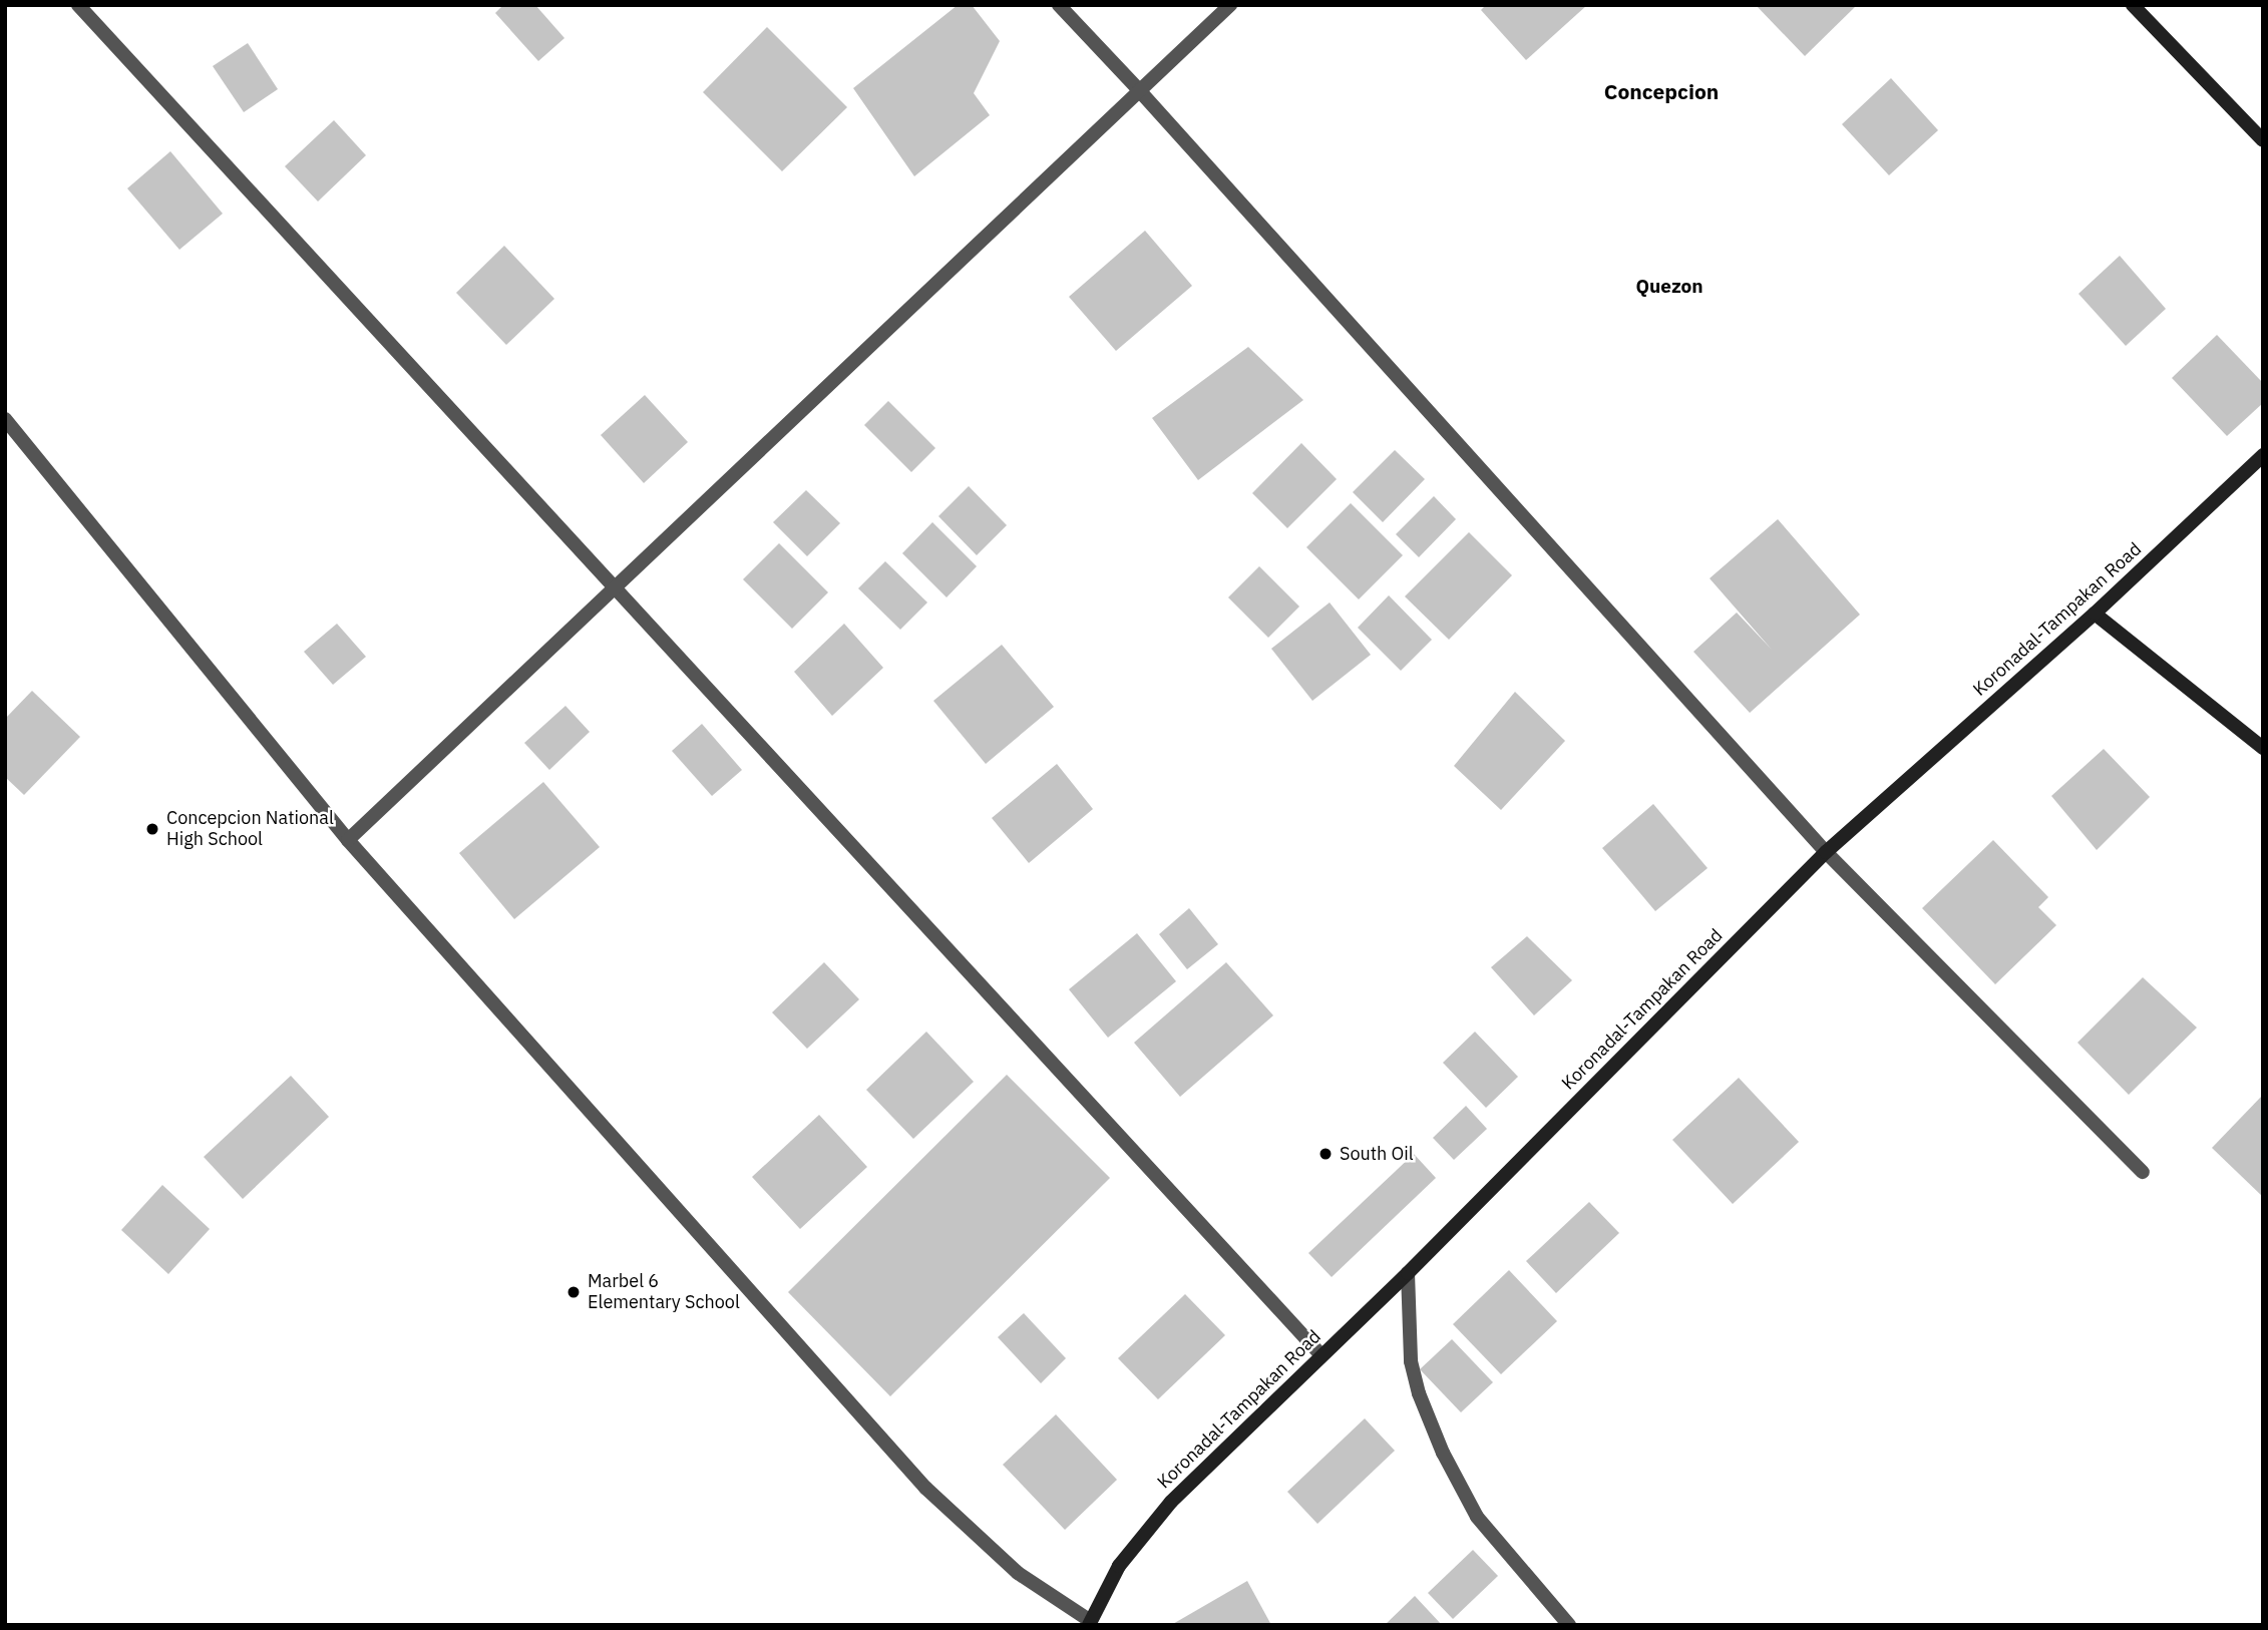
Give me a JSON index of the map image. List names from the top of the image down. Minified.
{"streets":{"main road":["Koronadal-Tampakan Road"]},"districts":["Concepcion","Quezon"],"places":["Concepcion National High School","South Oil","Marbel 6 Elementary School"]}
